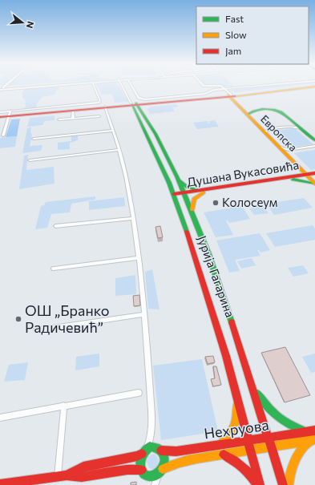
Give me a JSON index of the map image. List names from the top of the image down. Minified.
{"streets":{"main road":["Европска","Душана Вукасовића","Јурија Гагарина","Нехруова"]},"crossings":[["Европска","Душана Вукасовића"],["Душана Вукасовића","Јурија Гагарина"],["Јурија Гагарина","Нехруова"]],"places":["Колосеум","ОШ „Бранко Радичевић”"],"legend":["Fast","Slow","Jam"],"north":"right"}
